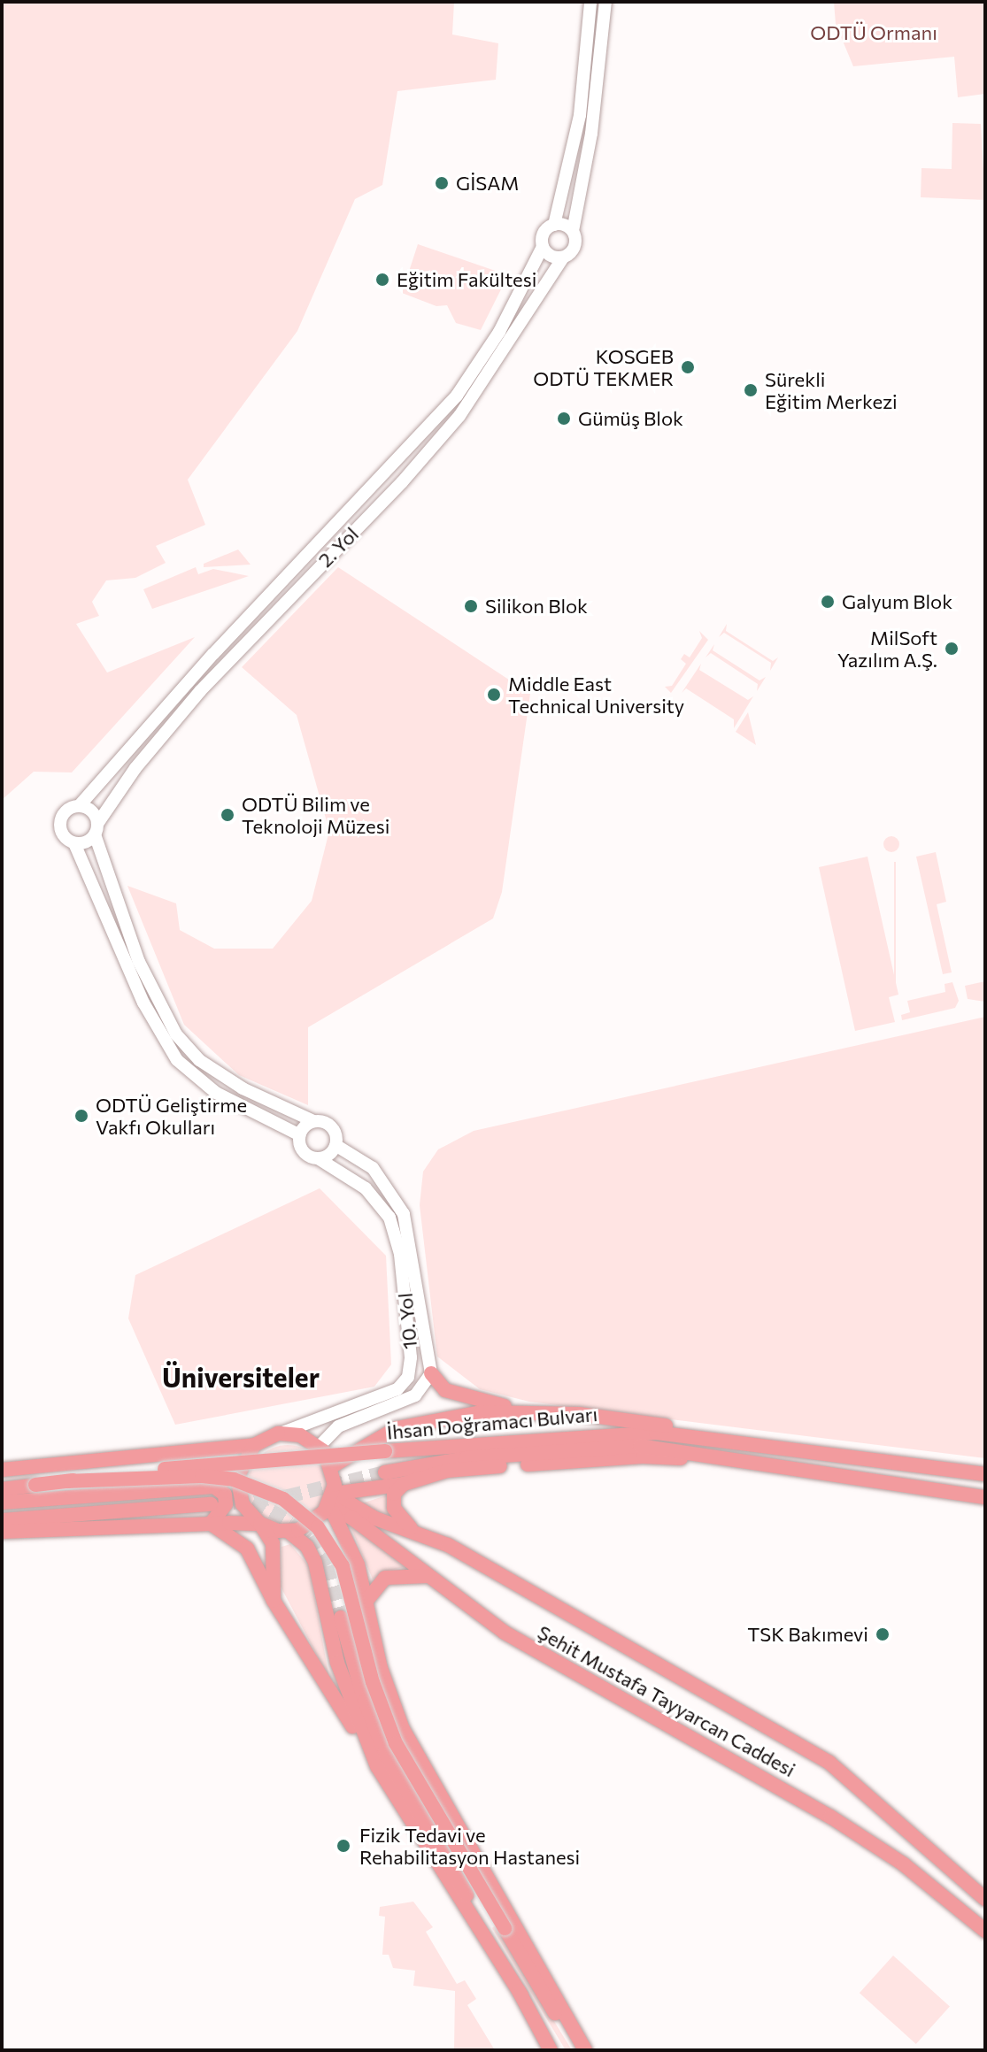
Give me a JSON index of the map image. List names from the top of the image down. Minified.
{"streets":{"main road":["İhsan Doğramacı Bulvarı","Şehit Mustafa Tayyarcan Caddesi"],"street":["2. Yol","10. Yol"]},"crossings":[["2. Yol","10. Yol"],["10. Yol","Şehit Mustafa Tayyarcan Caddesi"]],"districts":["Üniversiteler"],"parks":["ODTÜ Ormanı"],"places":["GİSAM","Eğitim Fakültesi","KOSGEB ODTÜ TEKMER","Sürekli Eğitim Merkezi","Gümüş Blok","Galyum Blok","Silikon Blok","MilSoft Yazılım A.Ş.","Middle East Technical University","ODTÜ Bilim ve Teknoloji Müzesi","ODTÜ Geliştirme Vakfı Okulları","TSK Bakımevi","Fizik Tedavi ve Rehabilitasyon Hastanesi"]}
